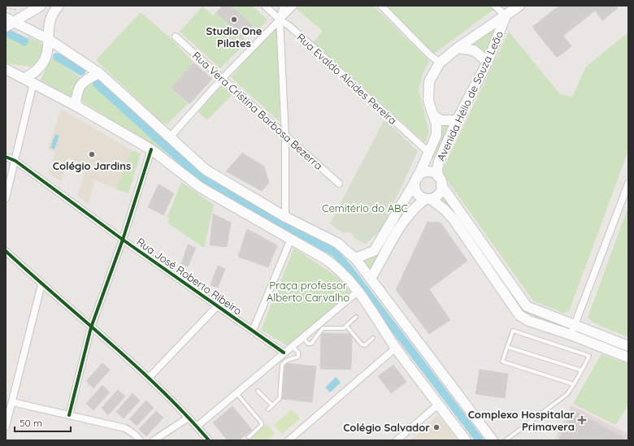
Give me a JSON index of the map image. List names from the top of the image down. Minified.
{"streets":{"street":["Rua Evaldo Alcides Pereira","Avenida Hélio de Souza Leão","Rua Vera Cristina Barbosa Bezerra","Rua José Roberto Ribeiro"]},"crossings":[["Rua Evaldo Alcides Pereira","Avenida Hélio de Souza Leão"]],"parks":["Cemitério do ABC","Praça professor Alberto Carvalho"],"places":{"other":["Studio One Pilates","Colégio Jardins","Colégio Salvador"],"health":["Complexo Hospitalar Primavera"]},"scale_bar":"50 m"}
